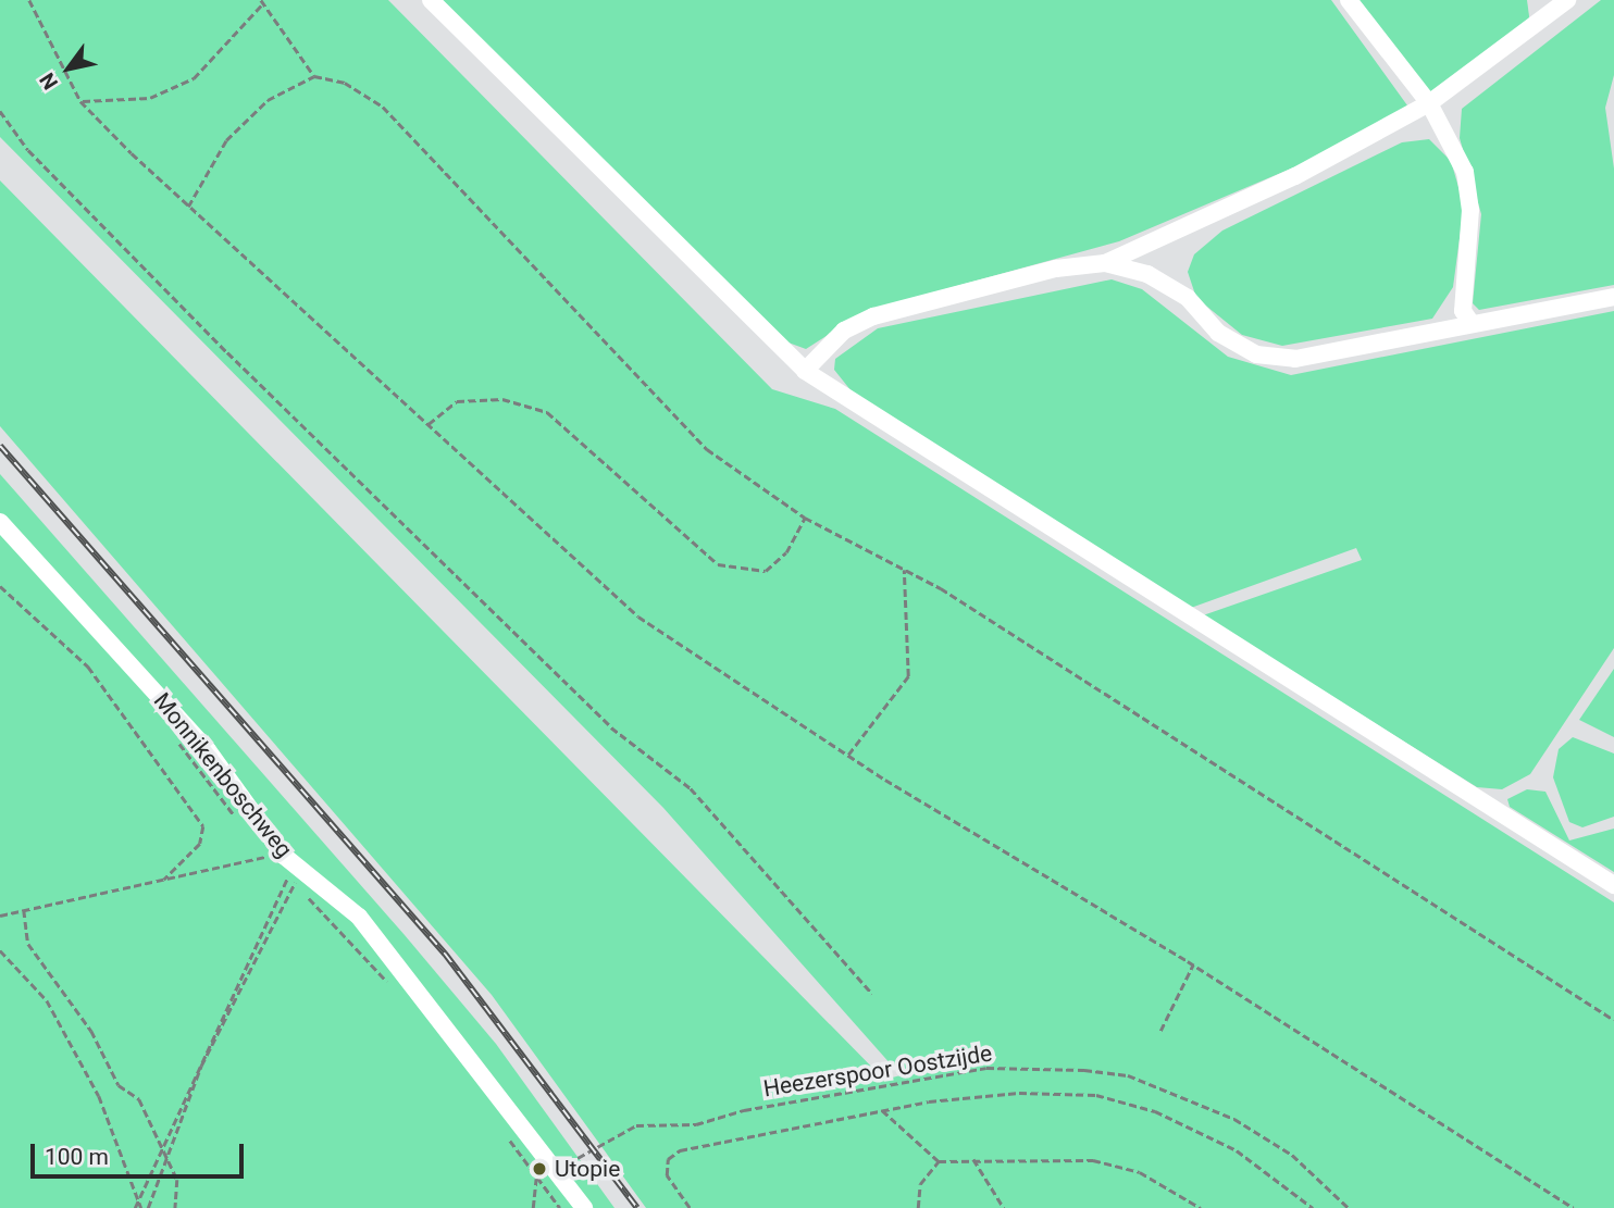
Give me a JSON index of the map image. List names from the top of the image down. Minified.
{"streets":{"street":["Monnikenboschweg"],"path":["Heezerspoor Oostzijde"]},"crossings":[["Monnikenboschweg","Heezerspoor Oostzijde"]],"places":["Utopie"],"scale_bar":"100 m","north":"bottom left"}
